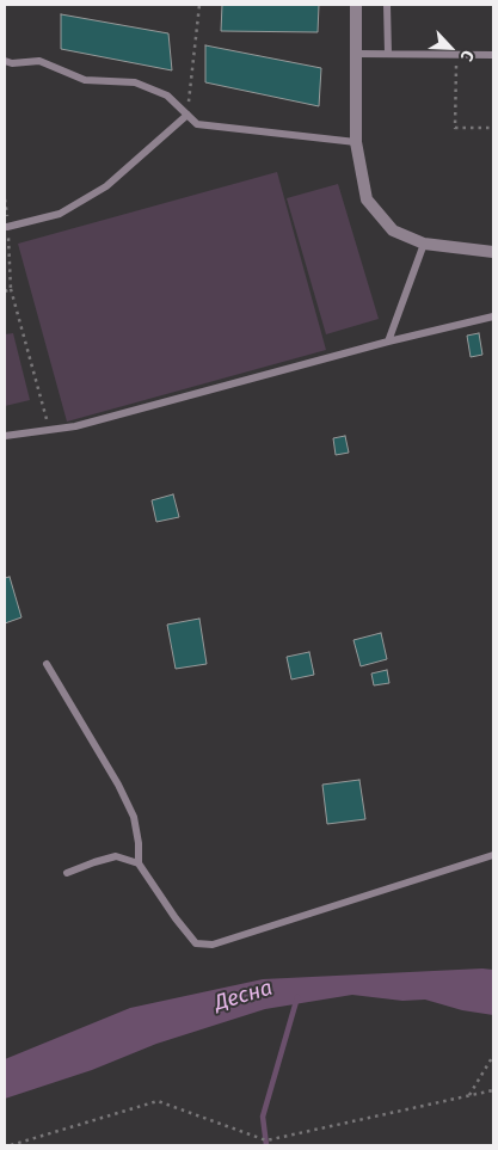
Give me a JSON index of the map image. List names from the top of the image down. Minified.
{"water":["Десна"],"north":"bottom right"}
